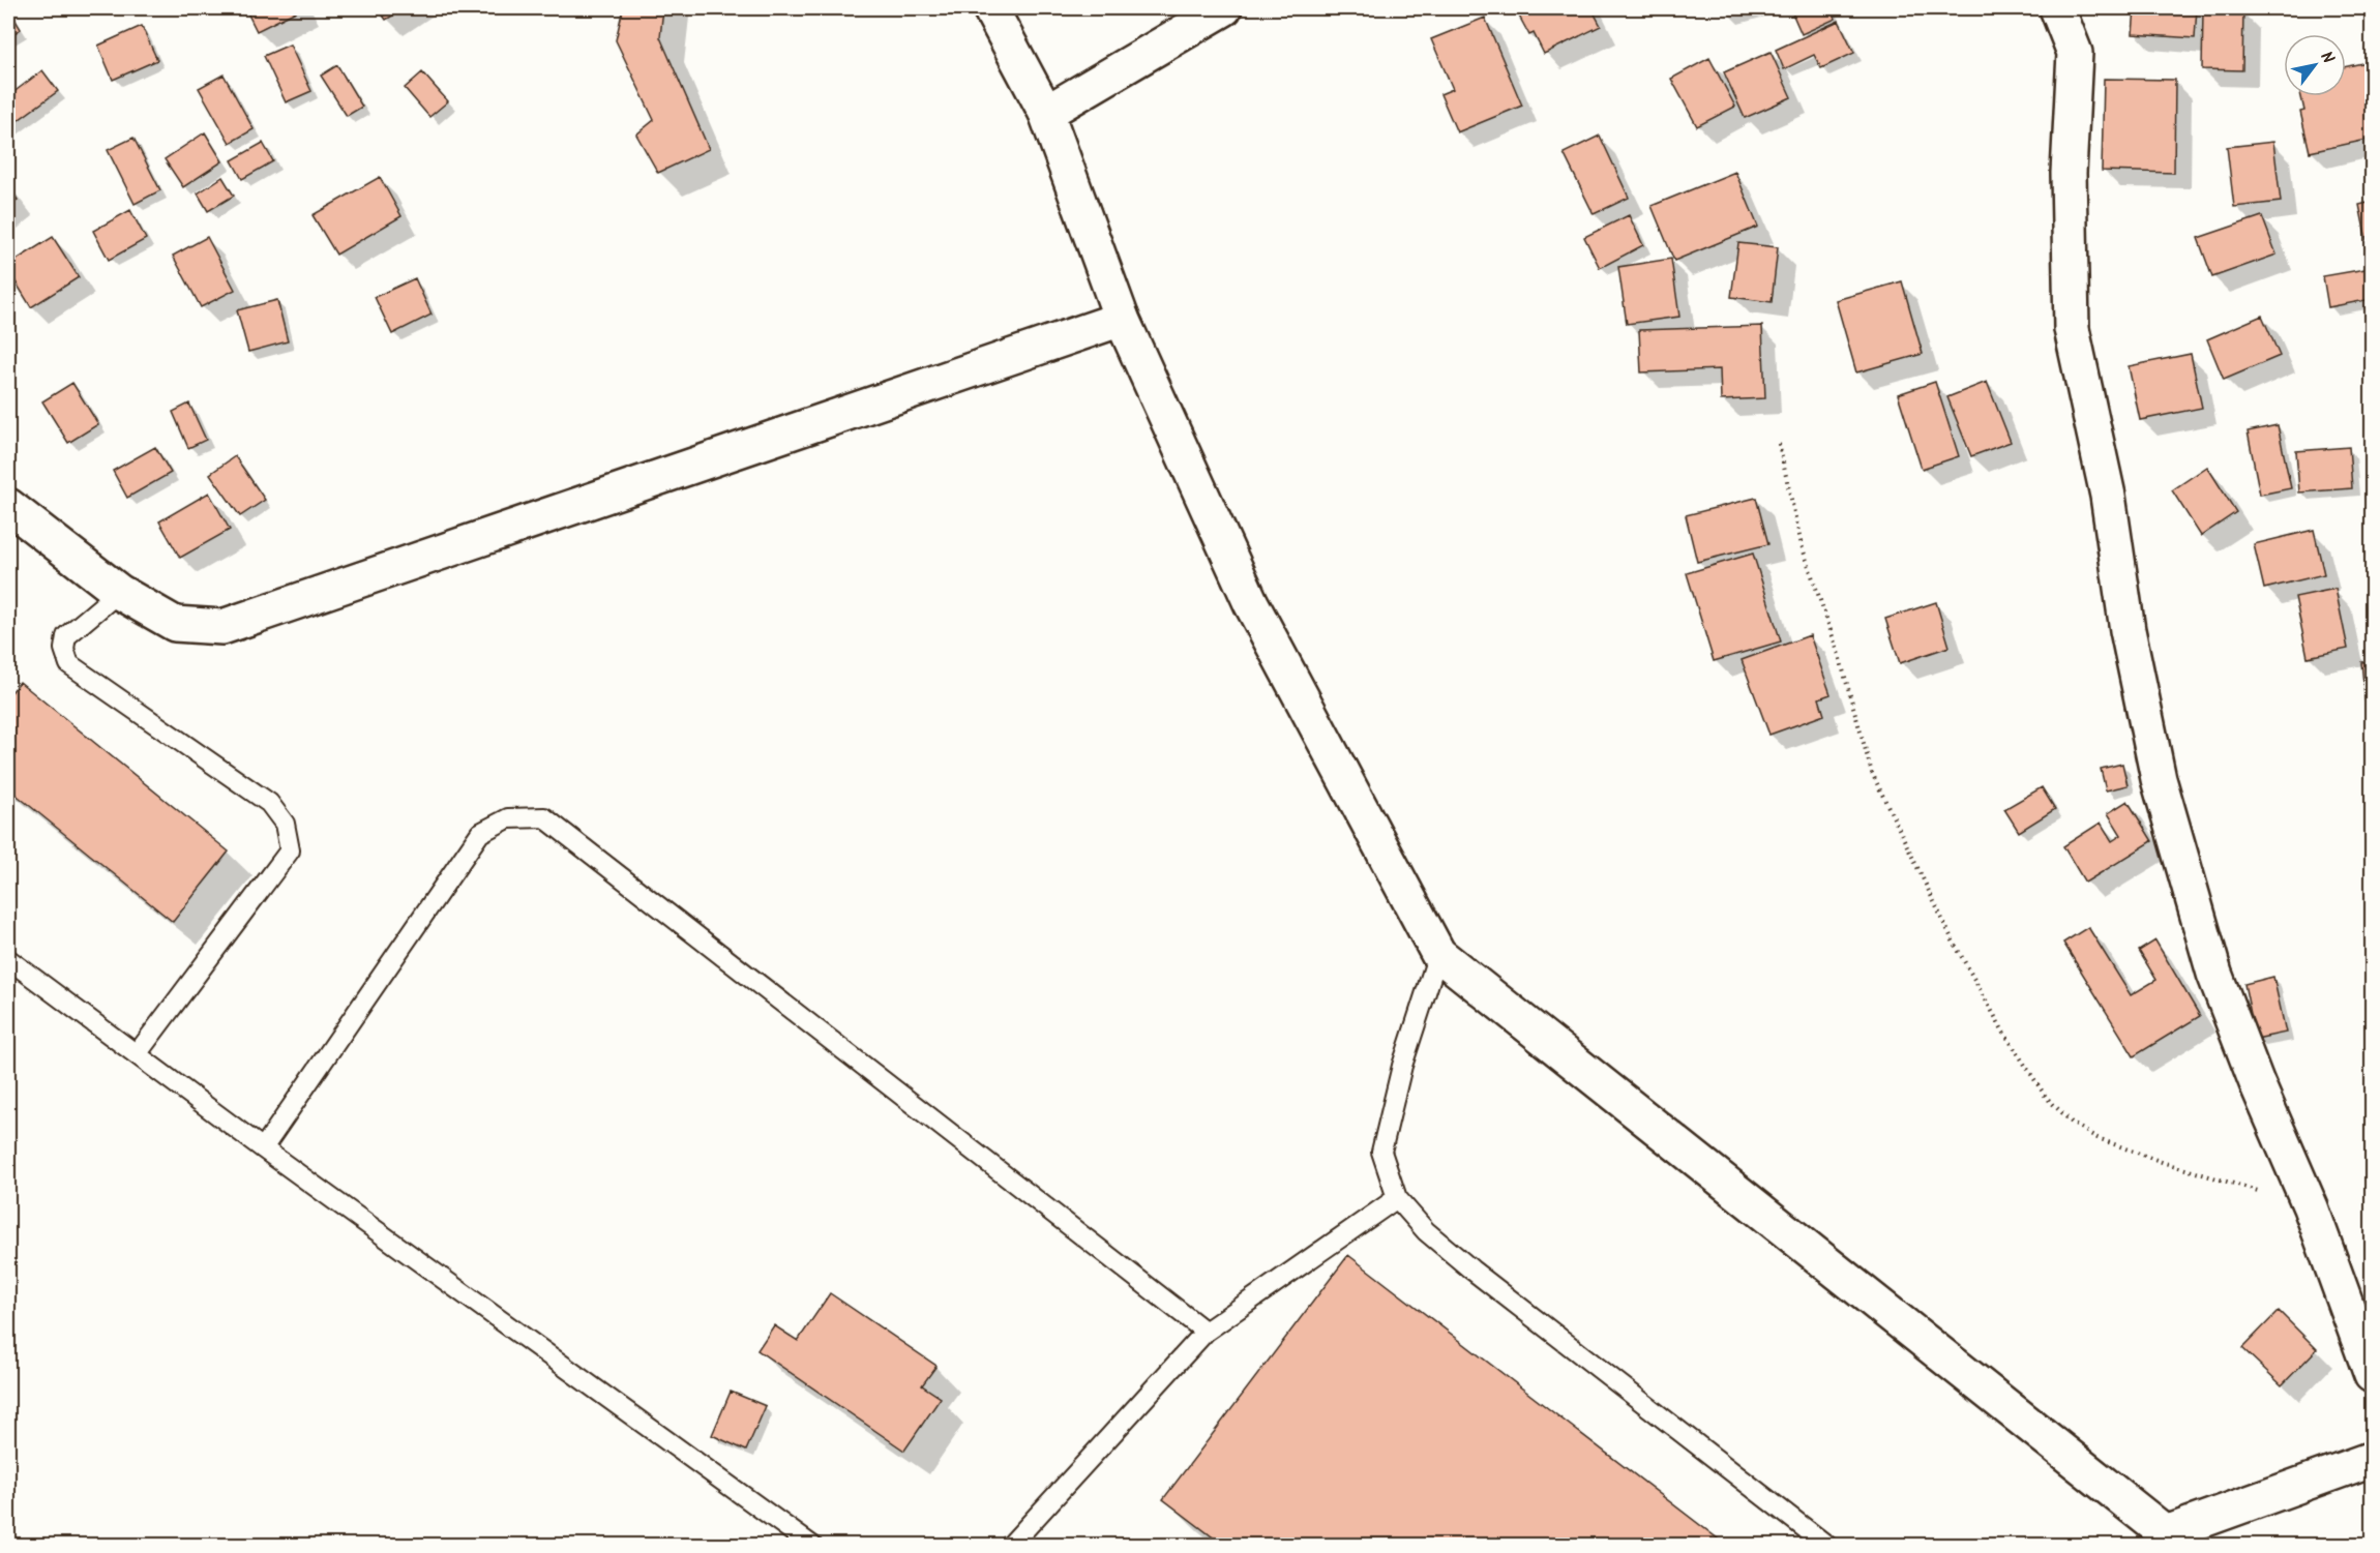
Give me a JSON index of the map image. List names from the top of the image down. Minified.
{"north":"top right"}
